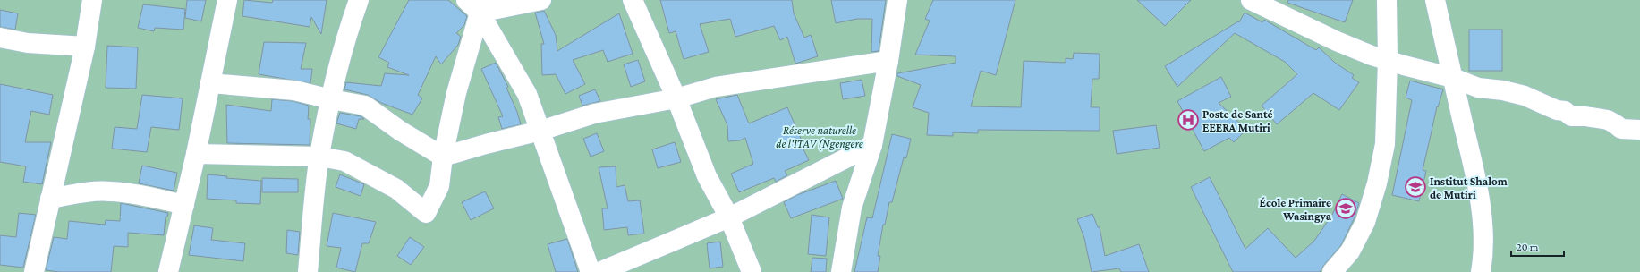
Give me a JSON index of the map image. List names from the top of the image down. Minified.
{"parks":["Réserve naturelle de l'ITAV (Ngengere"],"places":{"hospital":["Poste de Santé EEERA Mutiri"],"school or university":["Institut Shalom de Mutiri","École Primaire Wasingya"]},"scale_bar":"20 m"}
